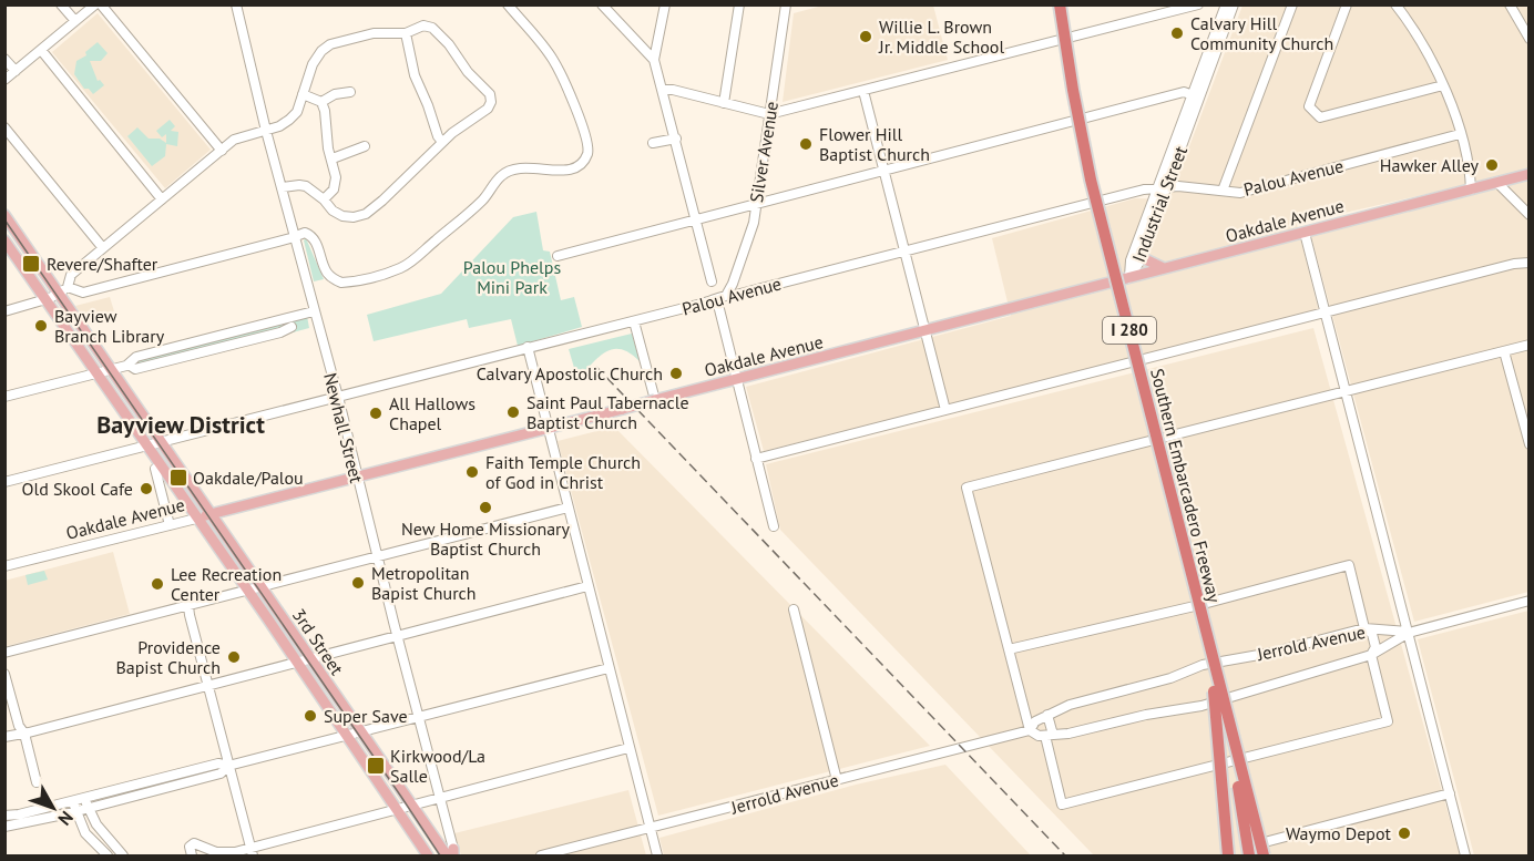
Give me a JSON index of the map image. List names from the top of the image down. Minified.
{"streets":{"highway":["I 280","Southern Embarcadero Freeway"],"main road":["Oakdale Avenue","3rd Street"],"street":["Silver Avenue","Palou Avenue","Industrial Street","Newhall Street","Jerrold Avenue"]},"crossings":[["Silver Avenue","Palou Avenue"],["Palou Avenue","Industrial Street"],["Palou Avenue","Newhall Street"],["Palou Avenue","3rd Street"],["Industrial Street","Oakdale Avenue"],["Oakdale Avenue","Newhall Street"],["Oakdale Avenue","3rd Street"],["Newhall Street","3rd Street"]],"districts":["Bayview District"],"parks":["Palou Phelps Mini Park"],"places":{"other":["Calvary Hill Community Church","Willie L. Brown Jr. Middle School","Flower Hill Baptist Church","Hawker Alley","Bayview Branch Library","Calvary Apostolic Church","Saint Paul Tabernacle Baptist Church","All Hallows Chapel","Faith Temple Church of God in Christ","Old Skool Cafe","New Home Missionary Baptist Church","Metropolitan Bapist Church","Lee Recreation Center","Providence Bapist Church","Super Save","Waymo Depot"],"transit":["Revere/Shafter","Oakdale/Palou","Kirkwood/La Salle"]},"north":"bottom right"}
